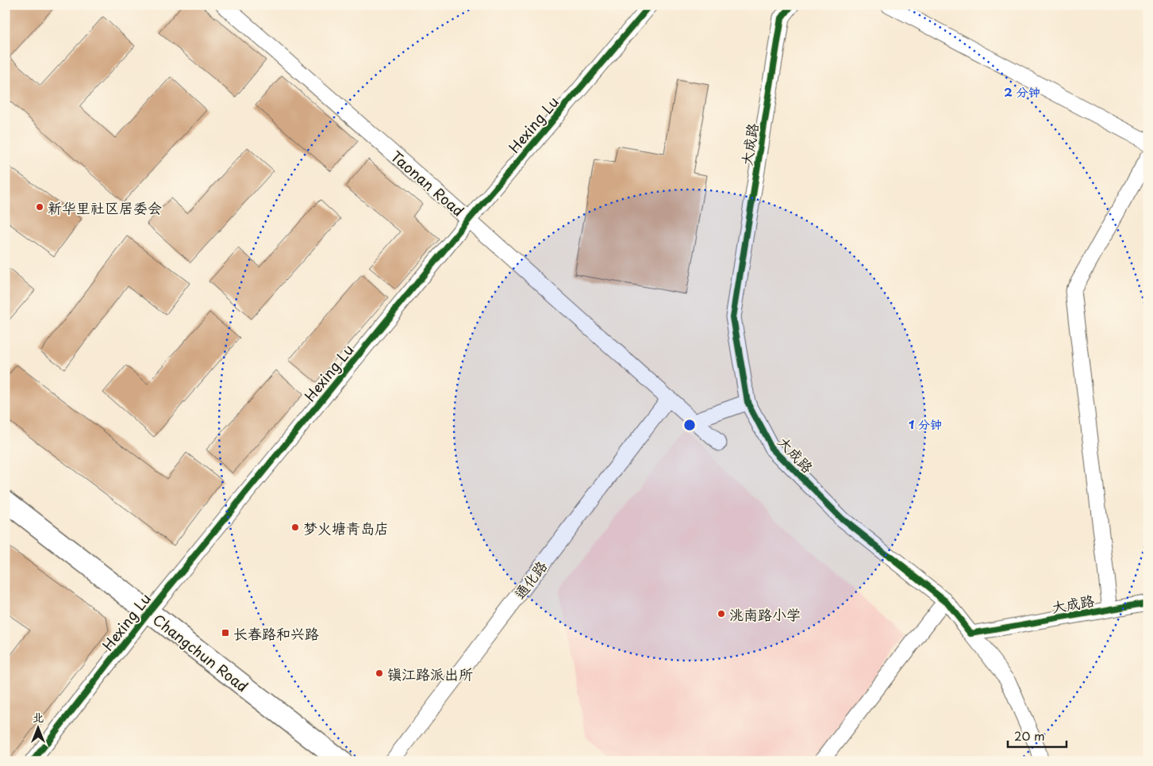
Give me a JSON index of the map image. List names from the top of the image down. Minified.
{"streets":{"main road":["Changchun Road"],"street":["Hexing Lu","大成路","Taonan Road","通化路"]},"crossings":[["Hexing Lu","Taonan Road"],["Hexing Lu","Changchun Road"],["Taonan Road","通化路"]],"places":{"other":["新华里社区居委会","梦火塘青岛店","洮南路小学","镇江路派出所"],"transit":["长春路和兴路"]},"scale_bar":"20 m","north":"top","rings":["2 分钟","1 分钟"]}
